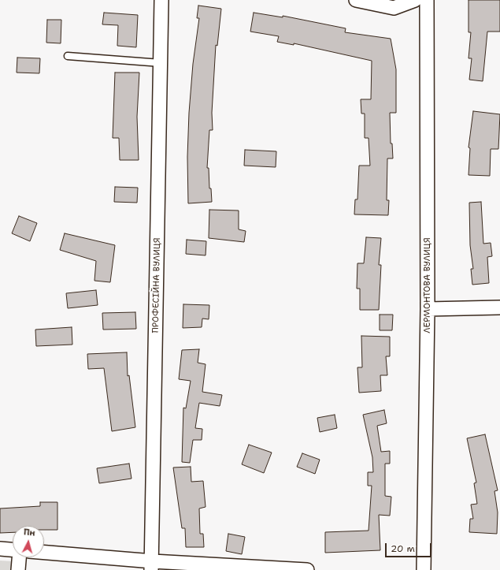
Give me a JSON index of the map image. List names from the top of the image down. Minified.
{"streets":{"street":["ПРОФЕСІЙНА ВУЛИЦЯ","ЛЕРМОНТОВА ВУЛИЦЯ"]},"scale_bar":"20 m","north":"top"}
